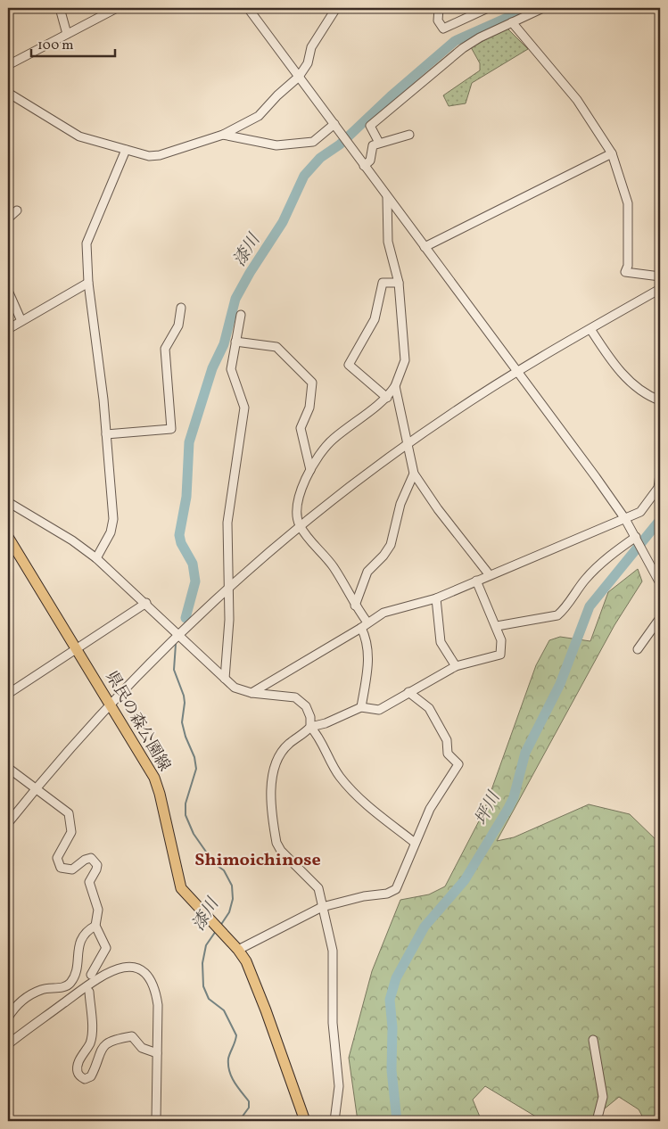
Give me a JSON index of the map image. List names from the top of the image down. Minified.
{"streets":{"main road":["県民の森公園線"]},"districts":["Shimoichinose"],"water":["漆川","坪川"],"scale_bar":"100 m"}
